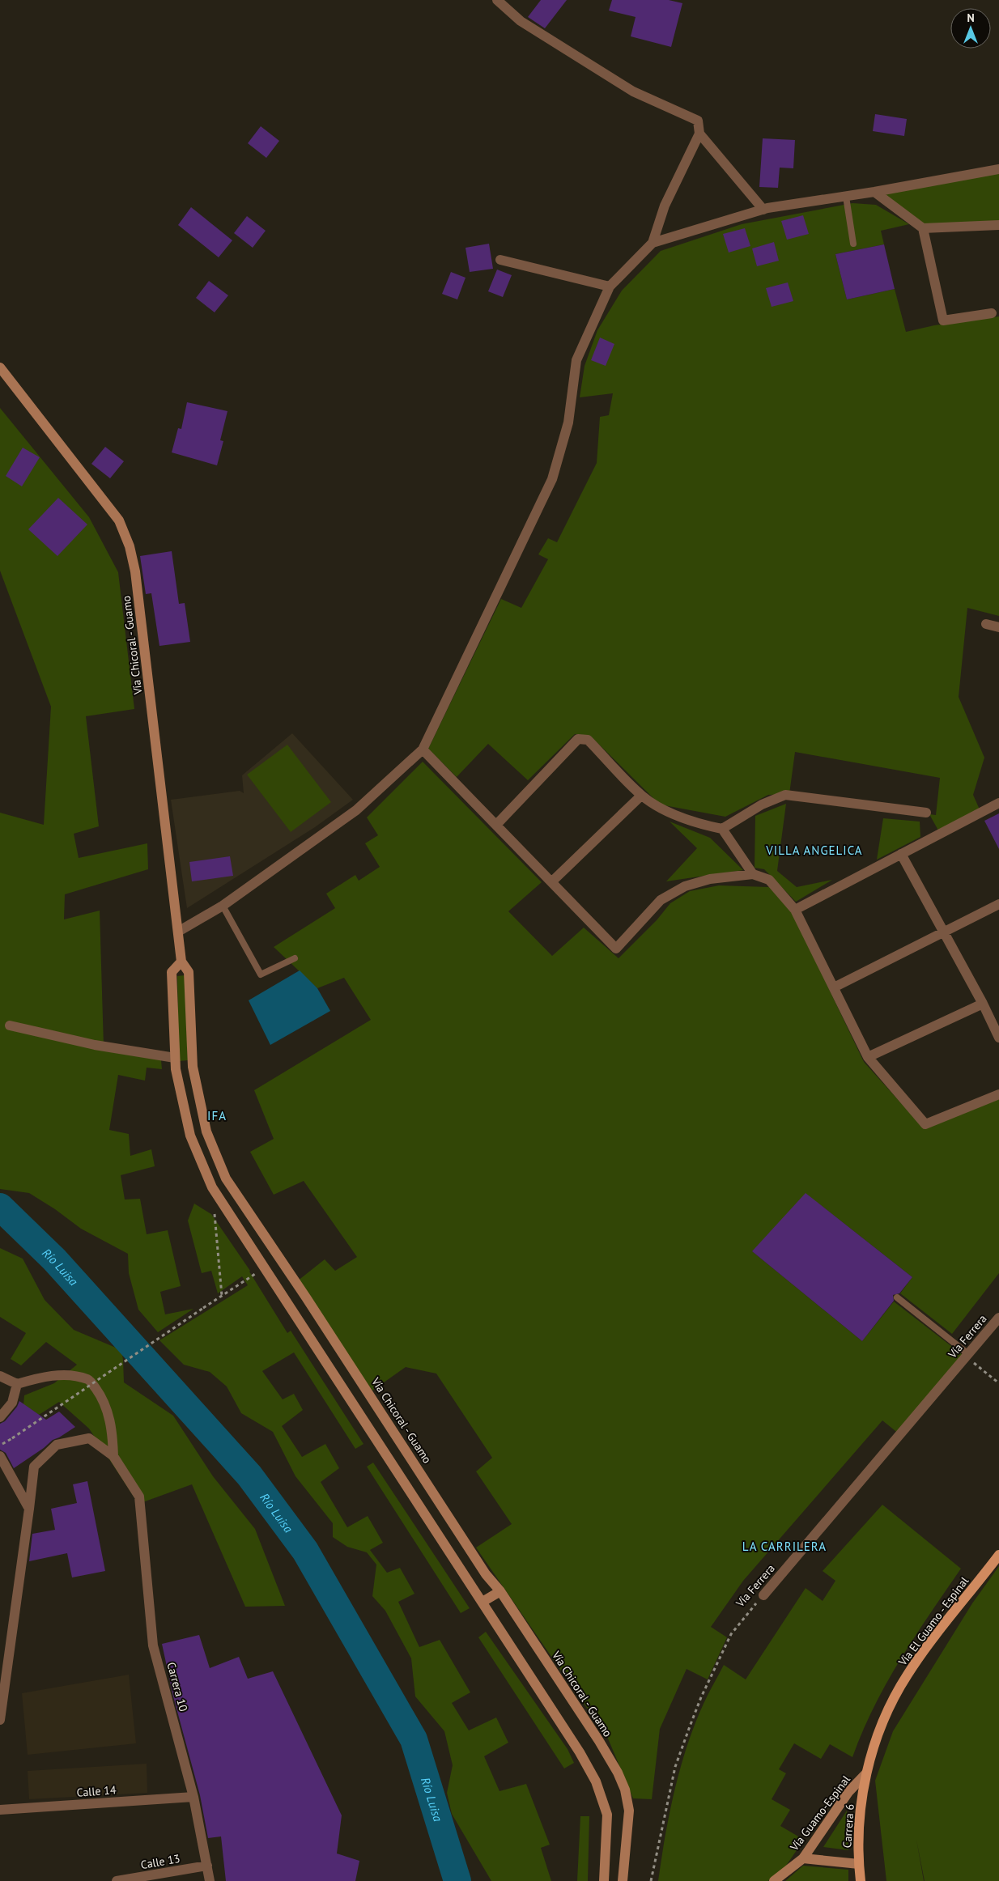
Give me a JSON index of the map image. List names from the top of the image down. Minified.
{"streets":{"main road":["Vía El Guamo - Espinal","Carrera 6"],"street":["Vía Chicoral - Guamo","Vía Ferrera","Carrera 10","Calle 14","Vía Guamo-Espinal","Calle 13"]},"crossings":[["Vía El Guamo - Espinal","Vía Guamo-Espinal"],["Vía El Guamo - Espinal","Carrera 6"],["Carrera 10","Calle 14"],["Carrera 10","Calle 13"],["Vía Guamo-Espinal","Carrera 6"]],"districts":["VILLA ANGELICA","IFA","LA CARRILERA"],"water":["Río Luisa"],"north":"top"}
